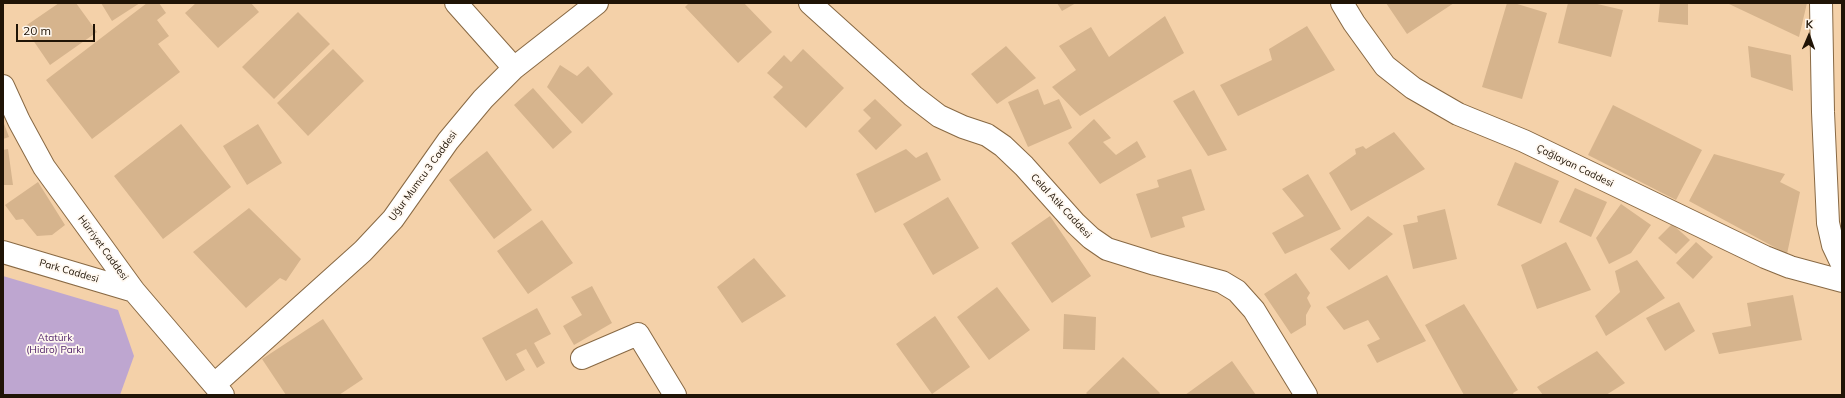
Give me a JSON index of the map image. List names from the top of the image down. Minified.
{"streets":{"main road":["Çağlayan Caddesi","Uğur Mumcu 3 Caddesi","Celal Atik Caddesi","Hürriyet Caddesi","Park Caddesi"]},"crossings":[["Uğur Mumcu 3 Caddesi","Hürriyet Caddesi"],["Hürriyet Caddesi","Park Caddesi"]],"parks":["Atatürk (Hidro) Parkı"],"scale_bar":"20 m","north":"top"}
